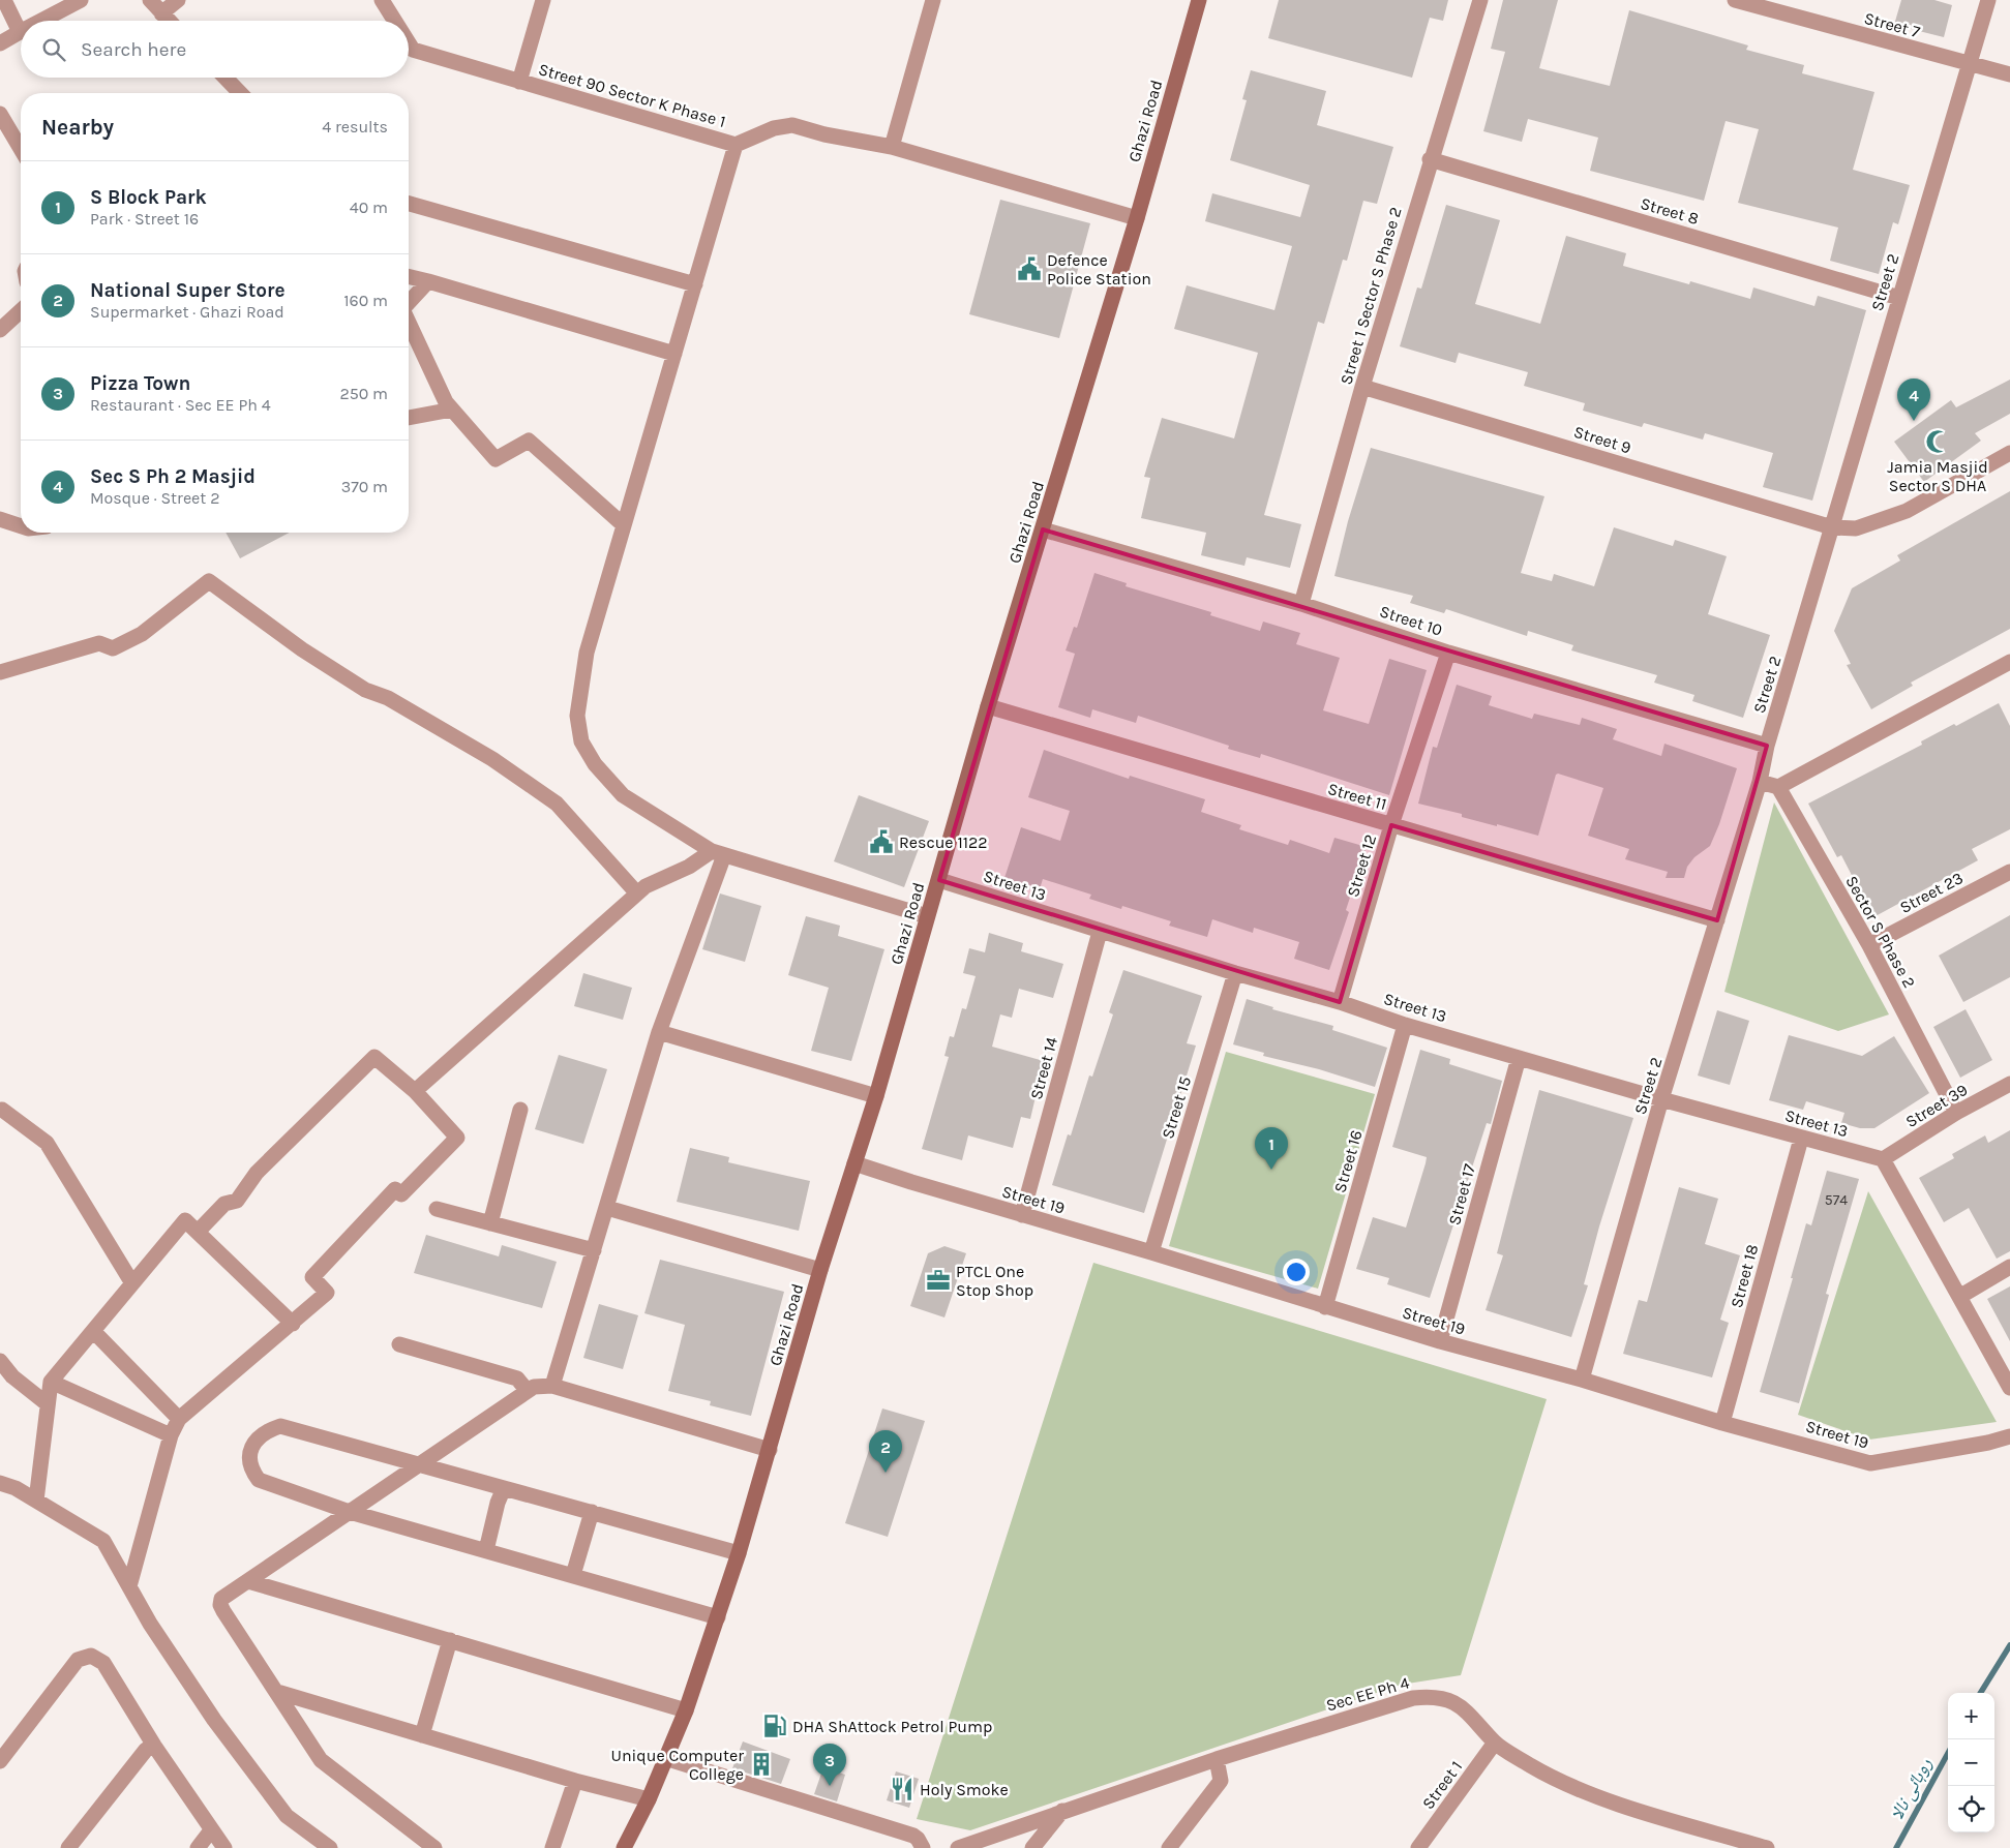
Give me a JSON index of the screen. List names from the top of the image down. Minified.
{"streets":{"main road":["Ghazi Road"],"street":["Street 7","Street 90 Sector K Phase 1","Street 8","Street 2","Street 1 Sector S Phase 2","Street 9","Street 10","Street 11","Street 12","Street 13","Street 23","Sector S Phase 2","Street 14","Street 39","Street 15","Street 16","Street 17","Street 19","Street 18","Sec EE Ph 4","Street 1"]},"crossings":[["Street 7","Street 2"],["Street 90 Sector K Phase 1","Ghazi Road"],["Ghazi Road","Street 10"],["Ghazi Road","Street 11"],["Ghazi Road","Street 13"],["Ghazi Road","Street 19"],["Street 8","Street 2"],["Street 8","Street 1 Sector S Phase 2"],["Street 2","Street 9"],["Street 2","Street 10"],["Street 2","Street 11"],["Street 2","Street 13"],["Street 2","Street 19"],["Street 1 Sector S Phase 2","Street 9"],["Street 1 Sector S Phase 2","Street 10"],["Street 10","Street 12"],["Street 11","Street 12"],["Street 12","Street 13"],["Street 13","Street 14"],["Street 13","Street 39"],["Street 13","Street 15"],["Street 13","Street 16"],["Street 13","Street 17"],["Street 13","Street 18"],["Street 23","Sector S Phase 2"],["Sector S Phase 2","Street 39"],["Street 14","Street 19"],["Street 15","Street 19"],["Street 16","Street 19"],["Street 17","Street 19"],["Street 19","Street 18"],["Sec EE Ph 4","Street 1"]],"water":["روہائی نالا"],"places":{"public building":["Defence Police Station","Rescue 1122"],"mosque":["Jamia Masjid Sector S DHA"],"office":["PTCL One Stop Shop"],"fuel station":["DHA ShAttock Petrol Pump"],"building":["Unique Computer College"],"restaurant":["Holy Smoke"]},"house_numbers":["574"],"page":{"search":"Search here","heading":["Nearby","4 results"],"list":[{"mark":"1","name":"S Block Park","note":"Park · Street 16","value":"40 m"},{"mark":"2","name":"National Super Store","note":"Supermarket · Ghazi Road","value":"160 m"},{"mark":"3","name":"Pizza Town","note":"Restaurant · Sec EE Ph 4","value":"250 m"},{"mark":"4","name":"Sec S Ph 2 Masjid","note":"Mosque · Street 2","value":"370 m"}],"pins":["4","1","2","3"],"map_buttons":["+","−"]}}
